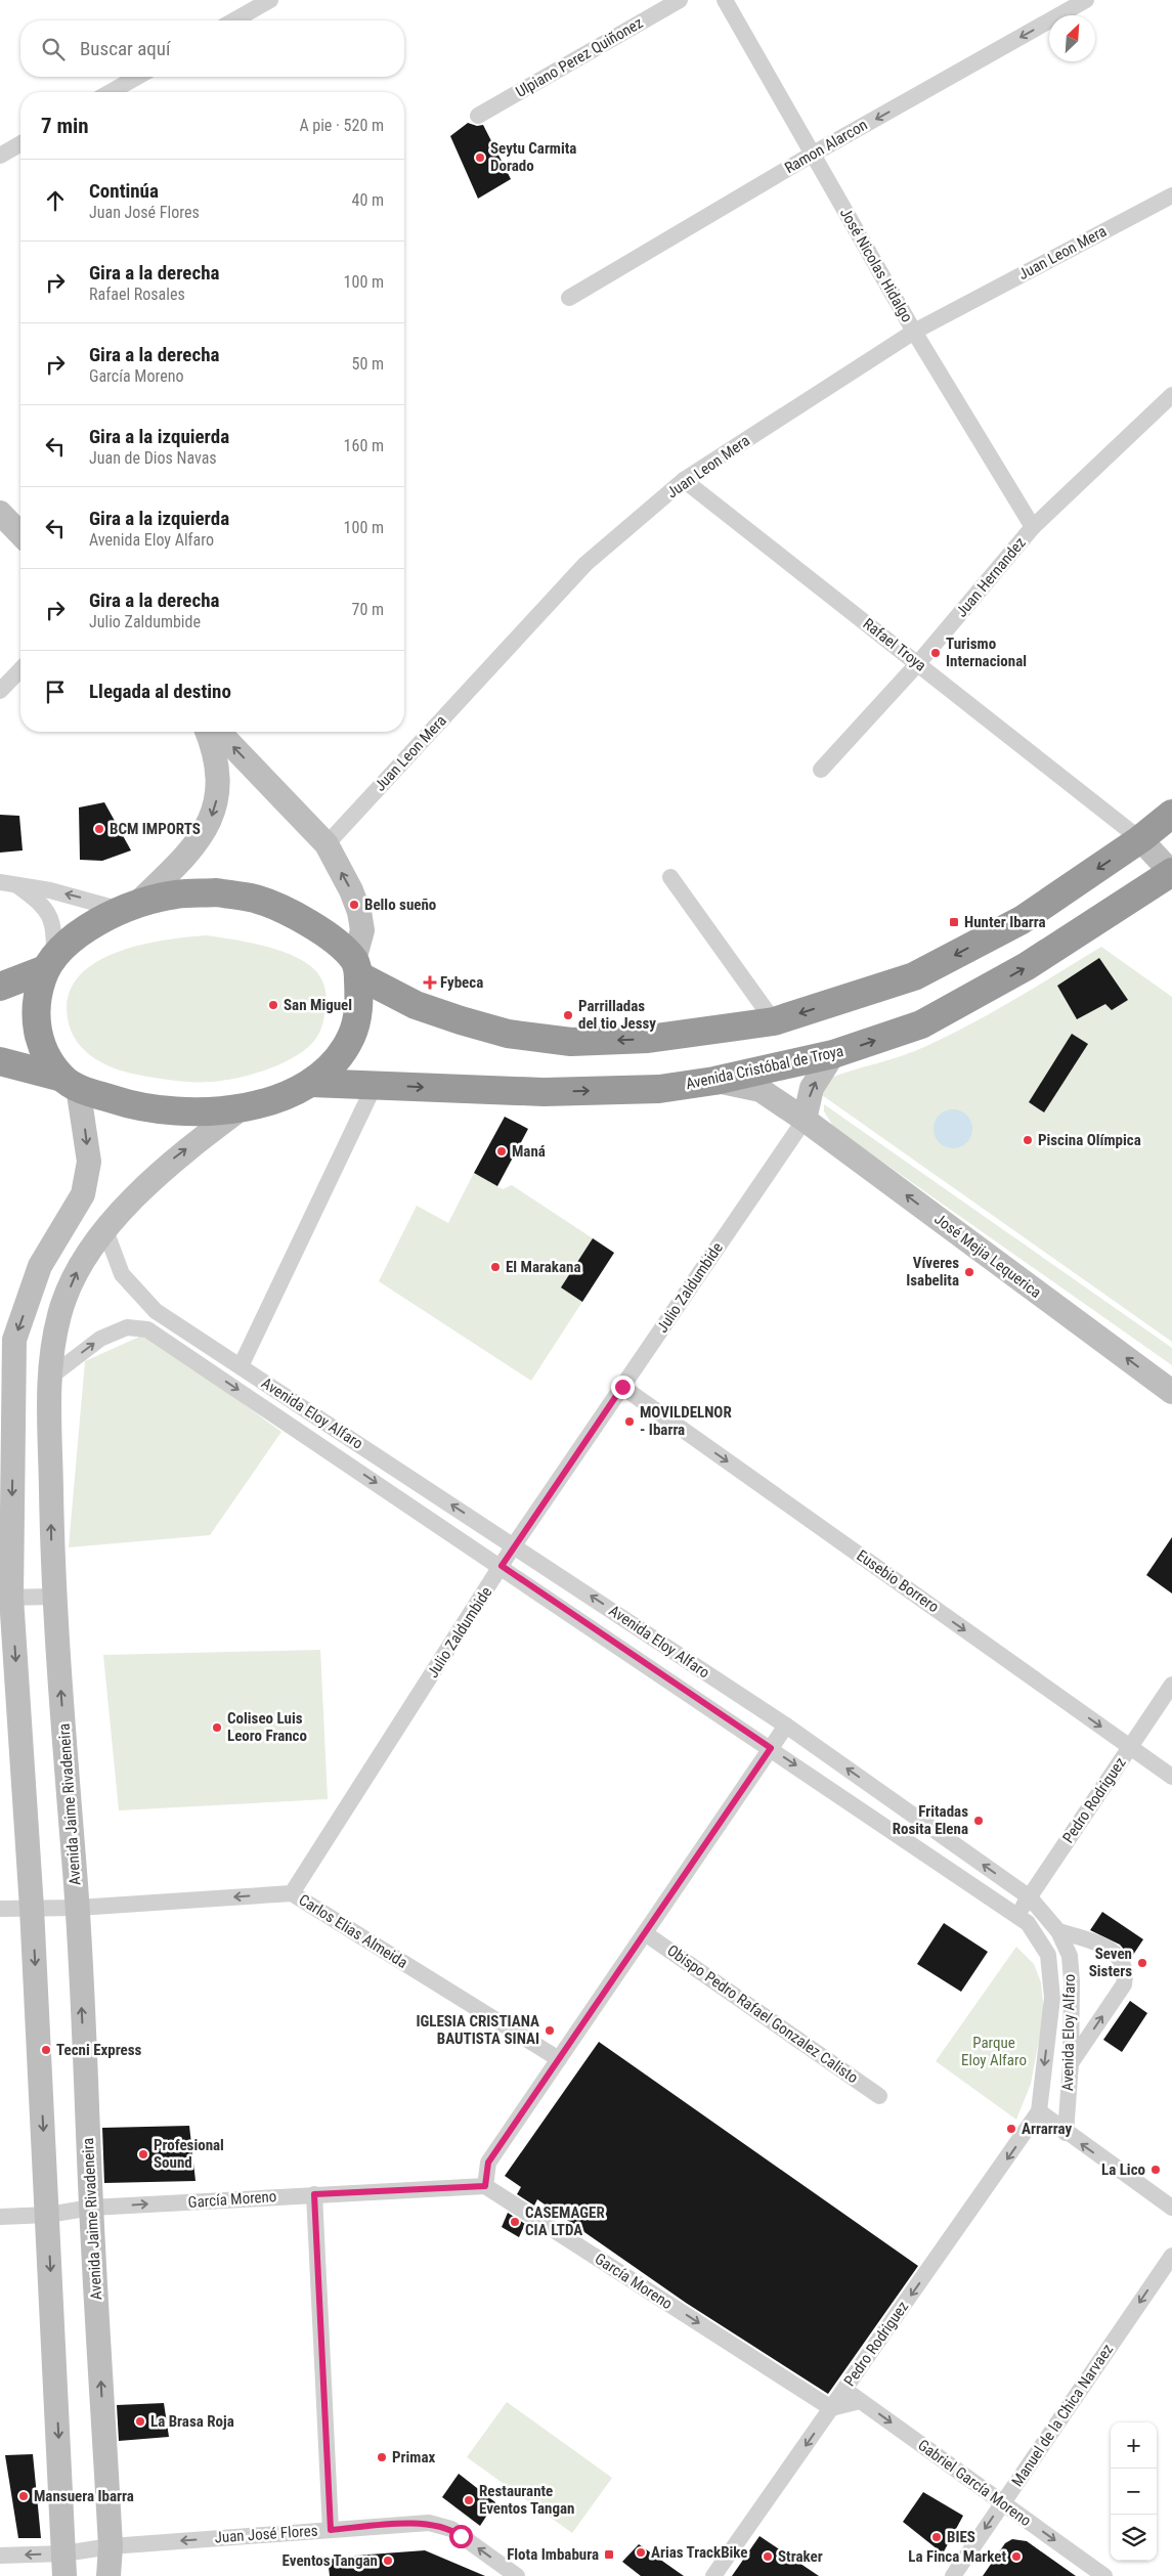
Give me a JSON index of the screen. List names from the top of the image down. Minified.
{"streets":{"highway":["Avenida Cristóbal de Troya"],"main road":["Rafael Troya","José Mejia Lequerica","Avenida Jaime Rivadeneira"],"street":["Ulpiano Perez Quiñonez","Ramon Alarcon","Juan Leon Mera","José Nicolas Hidalgo","Juan Hernandez","Julio Zaldumbide","Avenida Eloy Alfaro","Eusebio Borrero","Pedro Rodriguez","Carlos Elias Almeida","Obispo Pedro Rafael Gonzalez Calisto","García Moreno","Manuel de la Chica Narvaez","Gabriel García Moreno","Juan José Flores"]},"crossings":[["Ramon Alarcon","José Nicolas Hidalgo"],["Juan Leon Mera","José Nicolas Hidalgo"],["Juan Leon Mera","Rafael Troya"],["José Nicolas Hidalgo","Juan Hernandez"],["Juan Hernandez","Rafael Troya"],["Rafael Troya","Avenida Cristóbal de Troya"],["Avenida Cristóbal de Troya","José Mejia Lequerica"],["José Mejia Lequerica","Julio Zaldumbide"],["Julio Zaldumbide","Avenida Eloy Alfaro"],["Julio Zaldumbide","Eusebio Borrero"],["Julio Zaldumbide","Carlos Elias Almeida"],["Avenida Eloy Alfaro","Pedro Rodriguez"],["Avenida Eloy Alfaro","Avenida Jaime Rivadeneira"],["Eusebio Borrero","Pedro Rodriguez"],["Pedro Rodriguez","García Moreno"],["Pedro Rodriguez","Gabriel García Moreno"],["Avenida Jaime Rivadeneira","Carlos Elias Almeida"],["Avenida Jaime Rivadeneira","García Moreno"],["Avenida Jaime Rivadeneira","Juan José Flores"],["Manuel de la Chica Narvaez","Gabriel García Moreno"]],"one_way":["Ramon Alarcon","José Mejia Lequerica","Eusebio Borrero","Pedro Rodriguez","Carlos Elias Almeida","García Moreno","Manuel de la Chica Narvaez","Gabriel García Moreno","Juan José Flores"],"parks":["Parque Eloy Alfaro"],"places":{"other":["Seytu Carmita Dorado","Turismo Internacional","BCM IMPORTS","Bello sueño","San Miguel","Parrilladas del tio Jessy","Piscina Olímpica","Maná","El Marakana","Víveres Isabelita","MOVILDELNOR - Ibarra","Coliseo Luis Leoro Franco","Fritadas Rosita Elena","Seven Sisters","IGLESIA CRISTIANA BAUTISTA SINAI","Tecni Express","Arrarray","Profesional Sound","La Lico","CASEMAGER CIA LTDA","La Brasa Roja","Primax","Mansuera Ibarra","Restaurante Eventos Tangan","BIES","Arias TrackBike","Straker","La Finca Market","Eventos Tangan"],"transit":["Hunter Ibarra","Flota Imbabura"],"health":["Fybeca"]},"north":"top right","page":{"search":"Buscar aquí","heading":["7 min","A pie · 520 m"],"list":[["Continúa","Juan José Flores","40 m"],["Gira a la derecha","Rafael Rosales","100 m"],["Gira a la derecha","García Moreno","50 m"],["Gira a la izquierda","Juan de Dios Navas","160 m"],["Gira a la izquierda","Avenida Eloy Alfaro","100 m"],["Gira a la derecha","Julio Zaldumbide","70 m"],"Llegada al destino"],"map_buttons":["+","−"]}}
